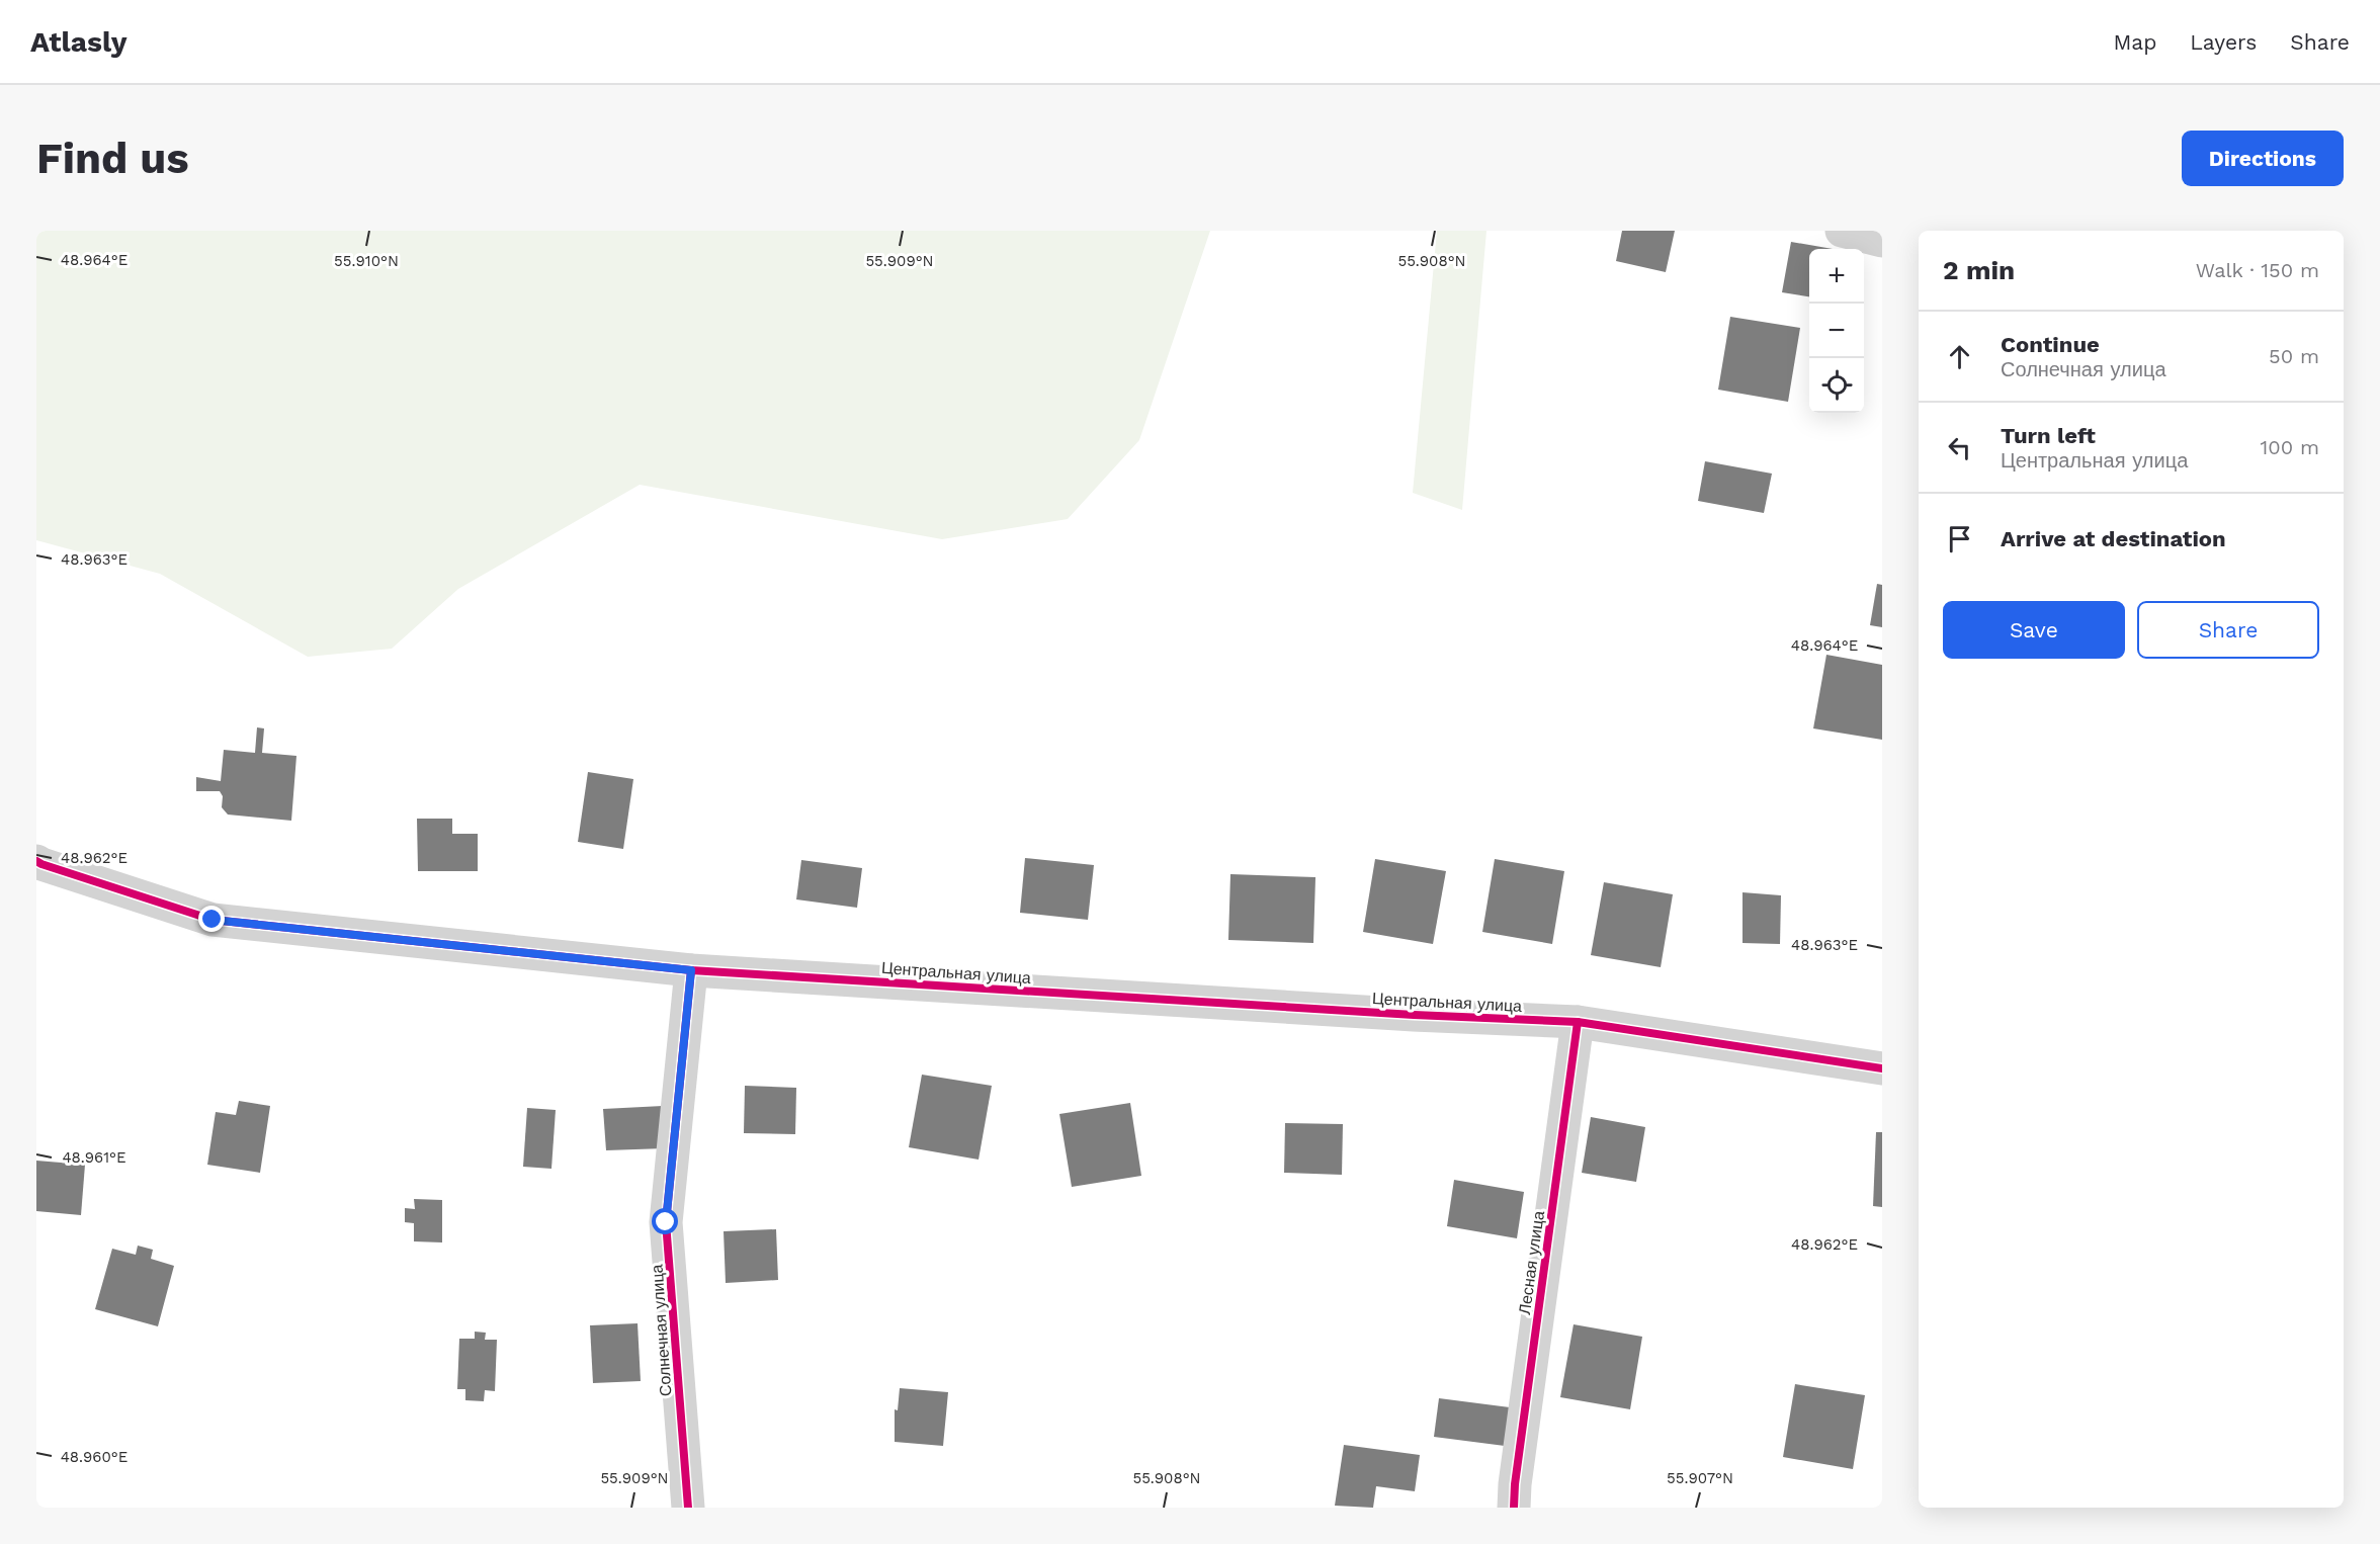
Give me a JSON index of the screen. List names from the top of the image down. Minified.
{"streets":{"street":["Центральная улица","Лесная улица","Солнечная улица"]},"crossings":[["Центральная улица","Лесная улица"],["Центральная улица","Солнечная улица"]],"page":{"header":"Atlasly","nav":["Map","Layers","Share"],"buttons":["Directions",["Save","Share"]],"title":"Find us","heading":["2 min","Walk · 150 m"],"map_buttons":["+","−"],"list":[["Continue","Солнечная улица","50 m"],["Turn left","Центральная улица","100 m"],"Arrive at destination"]},"coordinates":["48.964°E","55.910°N","55.909°N","55.908°N","48.963°E","48.962°E","48.961°E","48.960°E","55.907°N"]}
